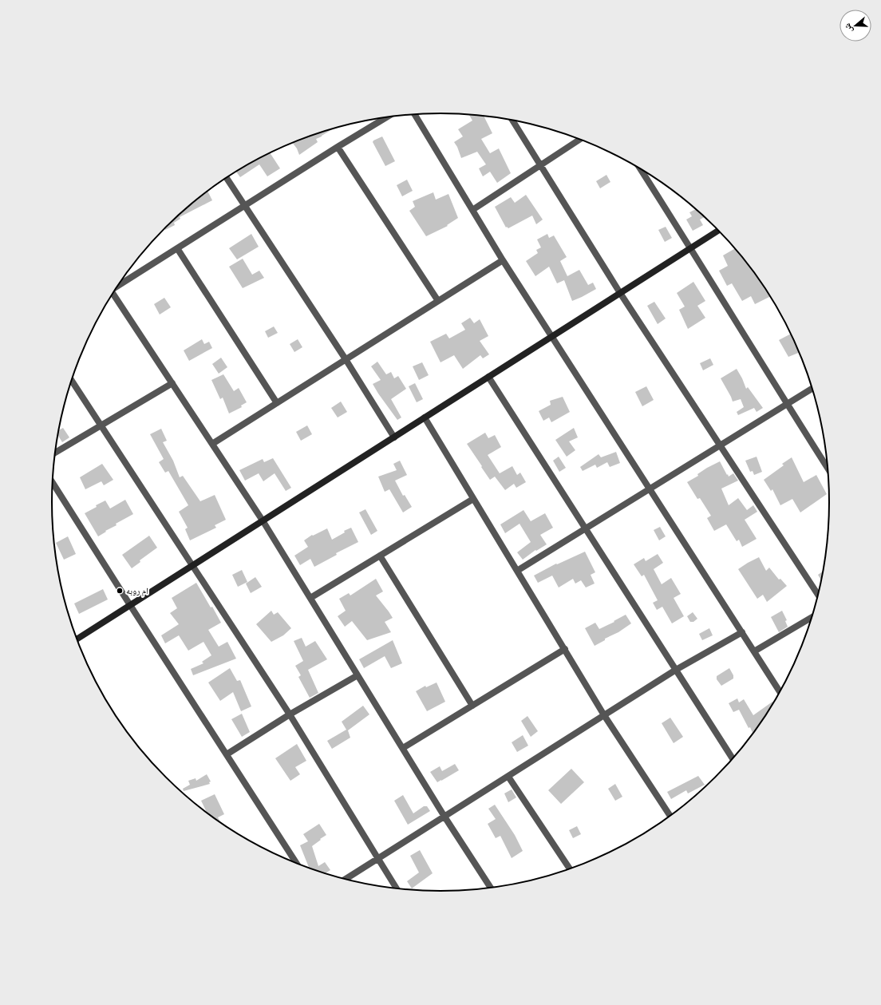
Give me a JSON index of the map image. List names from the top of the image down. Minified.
{"places":["ام روبه"],"north":"left"}
